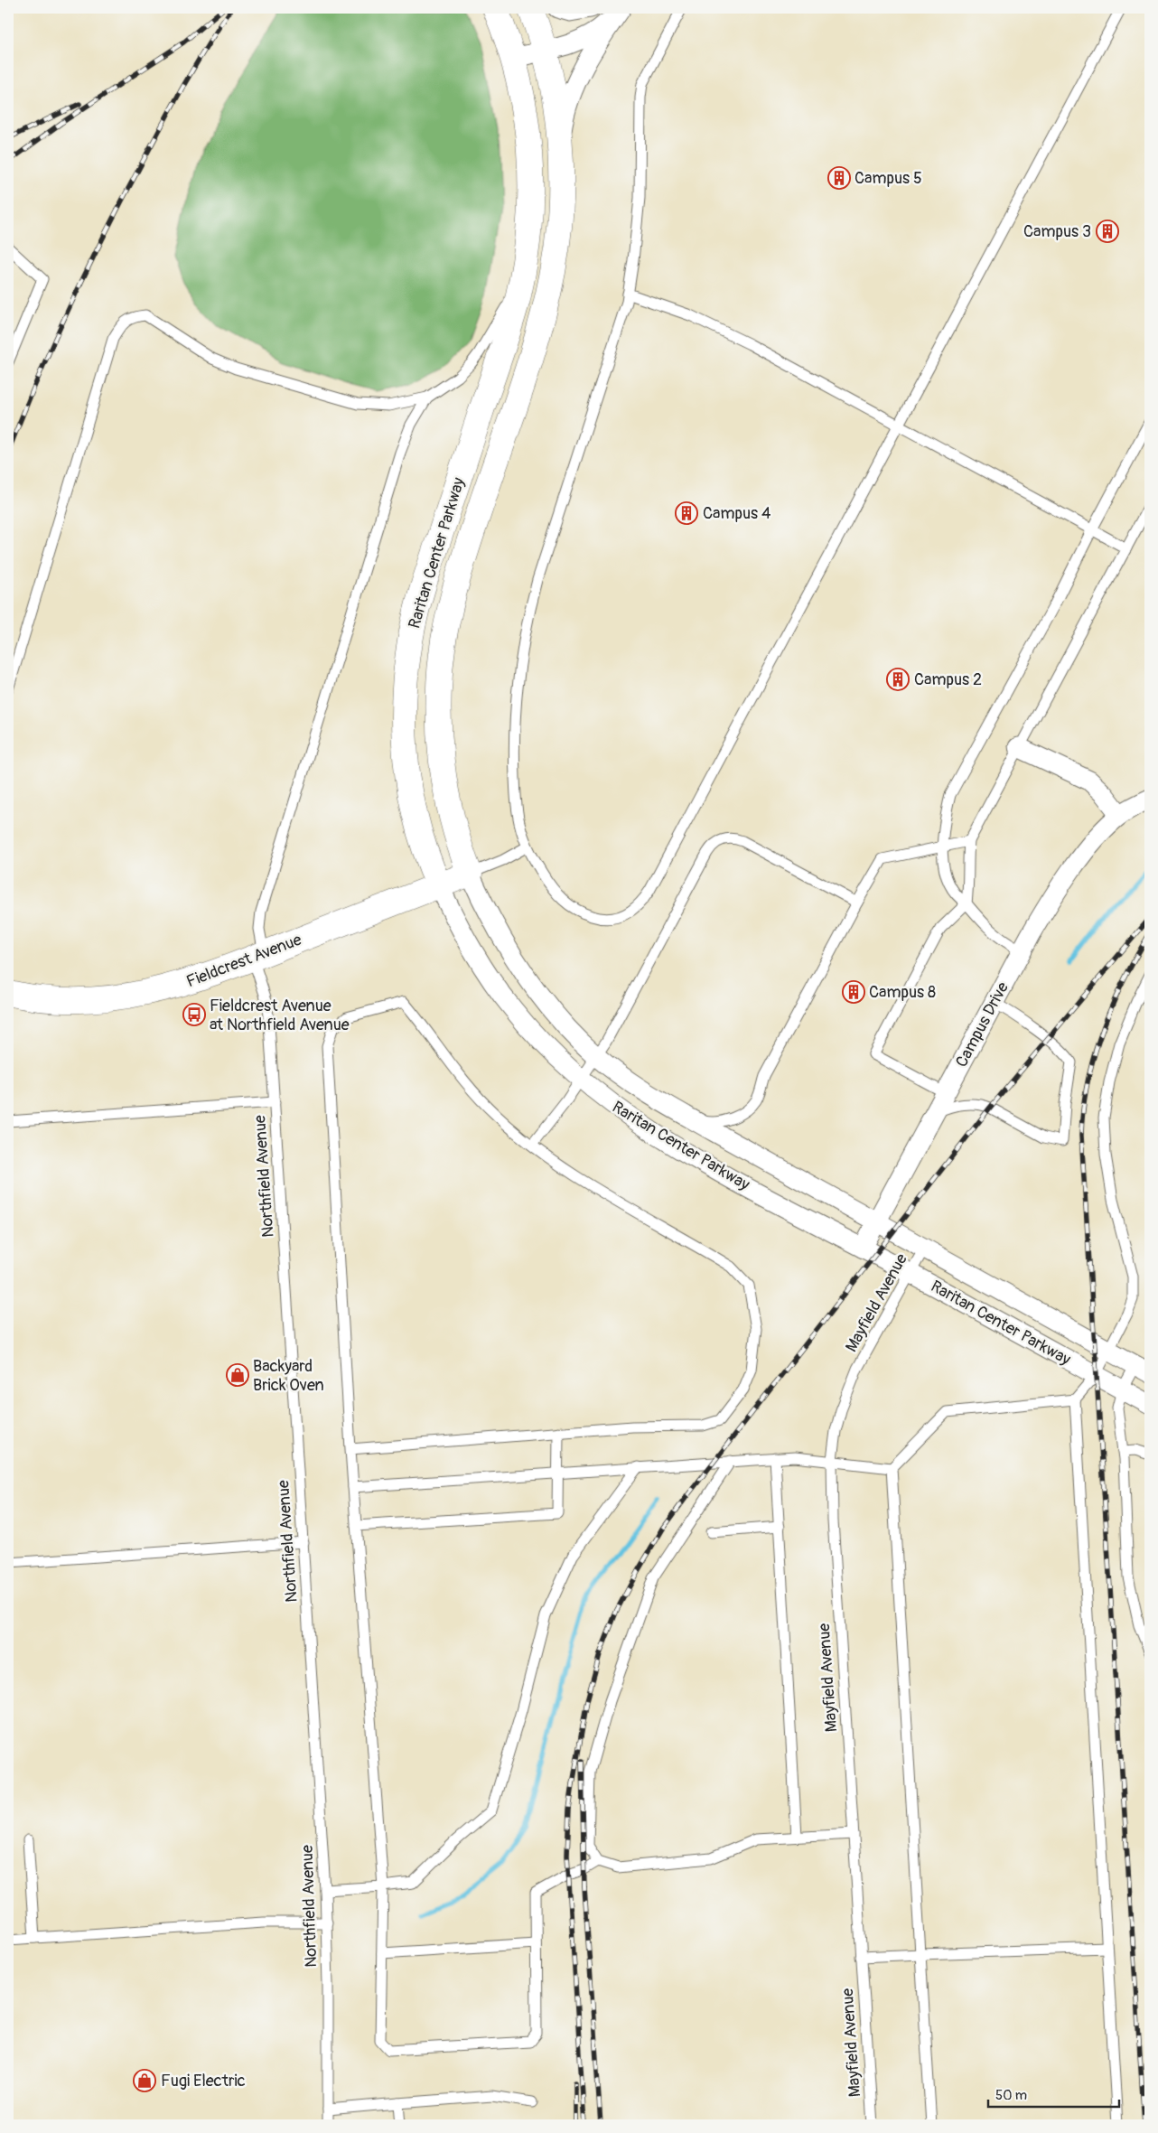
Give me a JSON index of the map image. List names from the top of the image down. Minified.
{"streets":{"street":["Raritan Center Parkway","Fieldcrest Avenue","Campus Drive"],"lane":["Northfield Avenue","Mayfield Avenue"]},"crossings":[["Raritan Center Parkway","Fieldcrest Avenue"],["Raritan Center Parkway","Campus Drive"],["Raritan Center Parkway","Mayfield Avenue"],["Fieldcrest Avenue","Northfield Avenue"]],"places":{"building":["Campus 5","Campus 3","Campus 4","Campus 2","Campus 8"],"bus stop":["Fieldcrest Avenue at Northfield Avenue"],"shop":["Backyard Brick Oven","Fugi Electric"]},"scale_bar":"50 m"}
